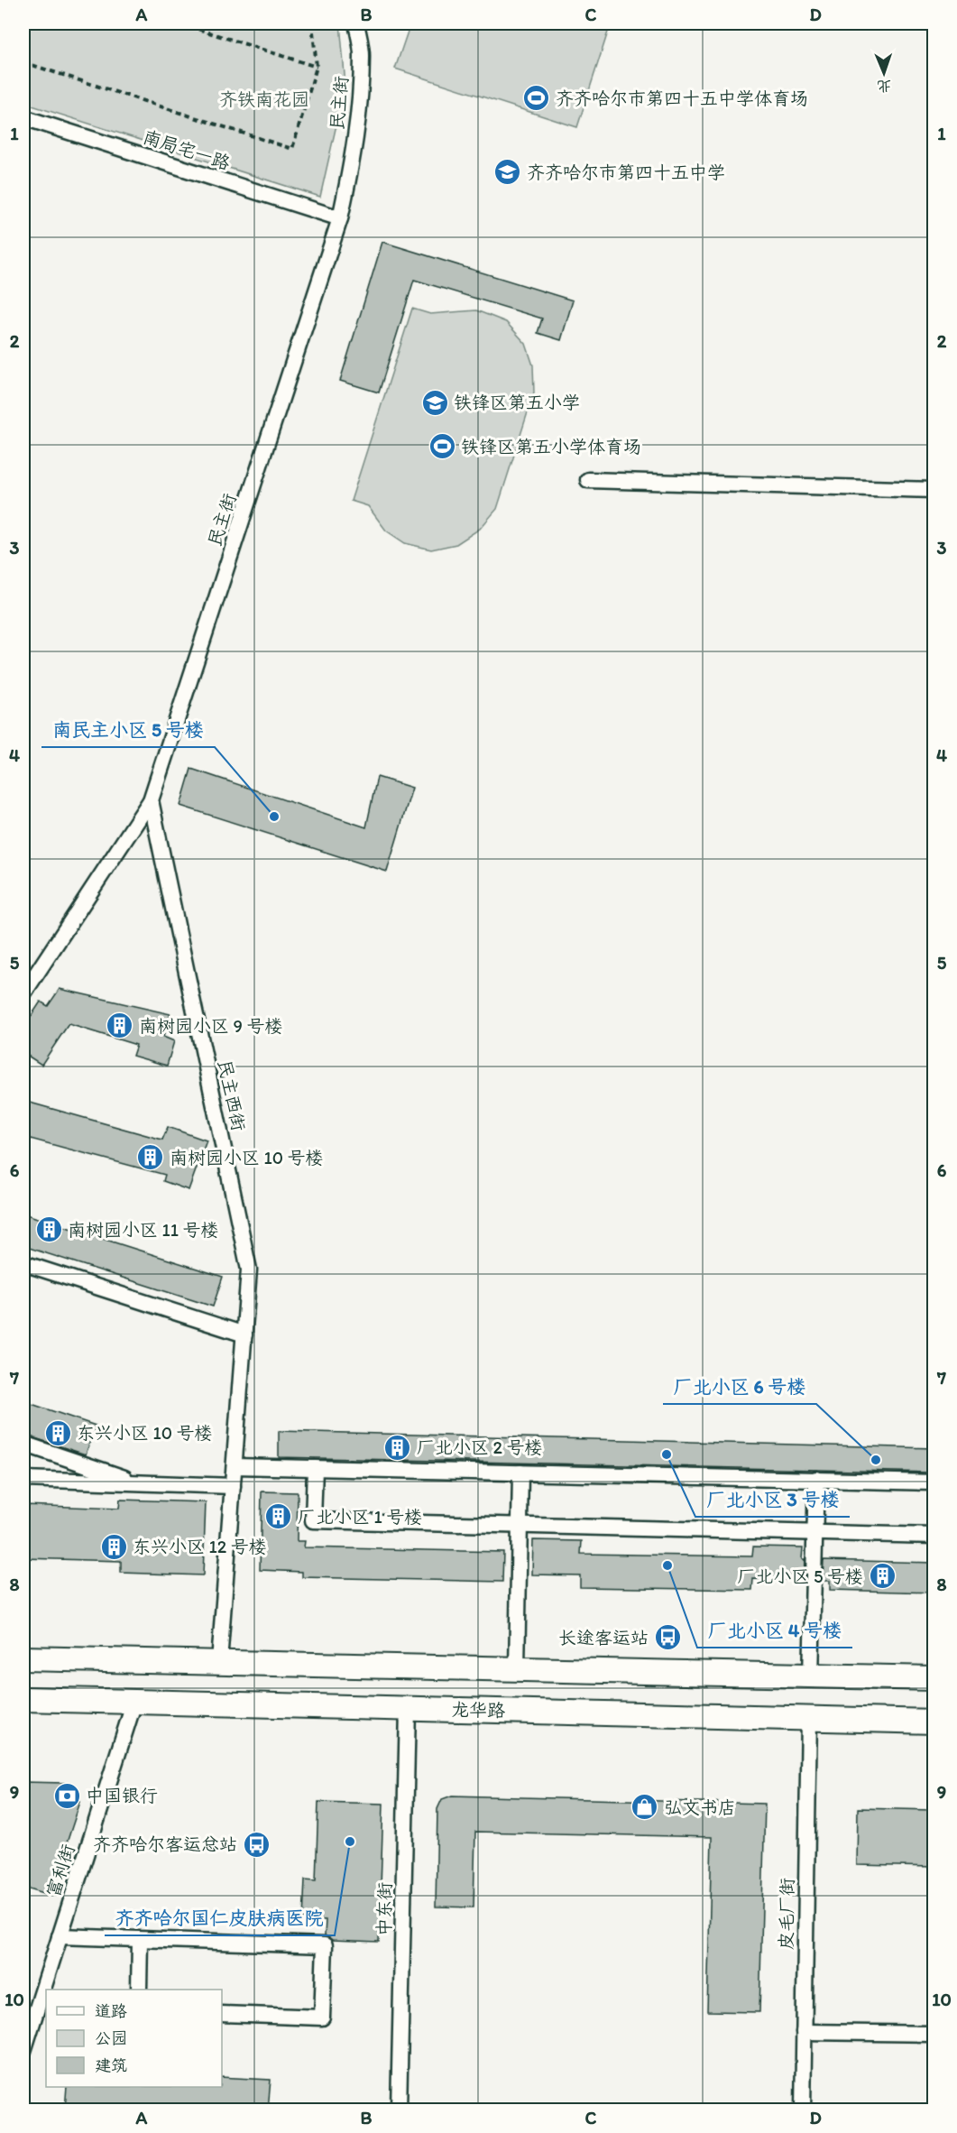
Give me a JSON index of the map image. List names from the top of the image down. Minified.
{"streets":{"main road":["龙华路"],"street":["民主街","南局宅一路","民主西街","富利街","中东街","皮毛厂街"]},"crossings":[["民主街","南局宅一路"],["民主街","民主西街"],["龙华路","富利街"],["龙华路","中东街"],["龙华路","皮毛厂街"]],"parks":["齐铁南花园"],"places":{"sports":["齐齐哈尔市第四十五中学体育场","铁锋区第五小学体育场"],"school or university":["齐齐哈尔市第四十五中学","铁锋区第五小学"],"other":["南民主小区 5 号楼","厂北小区 3 号楼","厂北小区 6 号楼","厂北小区 4 号楼","齐齐哈尔国仁皮肤病医院"],"building":["南树园小区 9 号楼","南树园小区 10 号楼","南树园小区 11 号楼","东兴小区 10 号楼","厂北小区 2 号楼","厂北小区 1 号楼","东兴小区 12 号楼","厂北小区 5 号楼"],"bus stop":["长途客运站","齐齐哈尔客运总站"],"bank":["中国银行"],"shop":["弘文书店"]},"legend":["道路","公园","建筑"],"north":"bottom","grid":{"columns":["A","B","C","D"],"rows":["1","2","3","4","5","6","7","8","9","10"]}}
